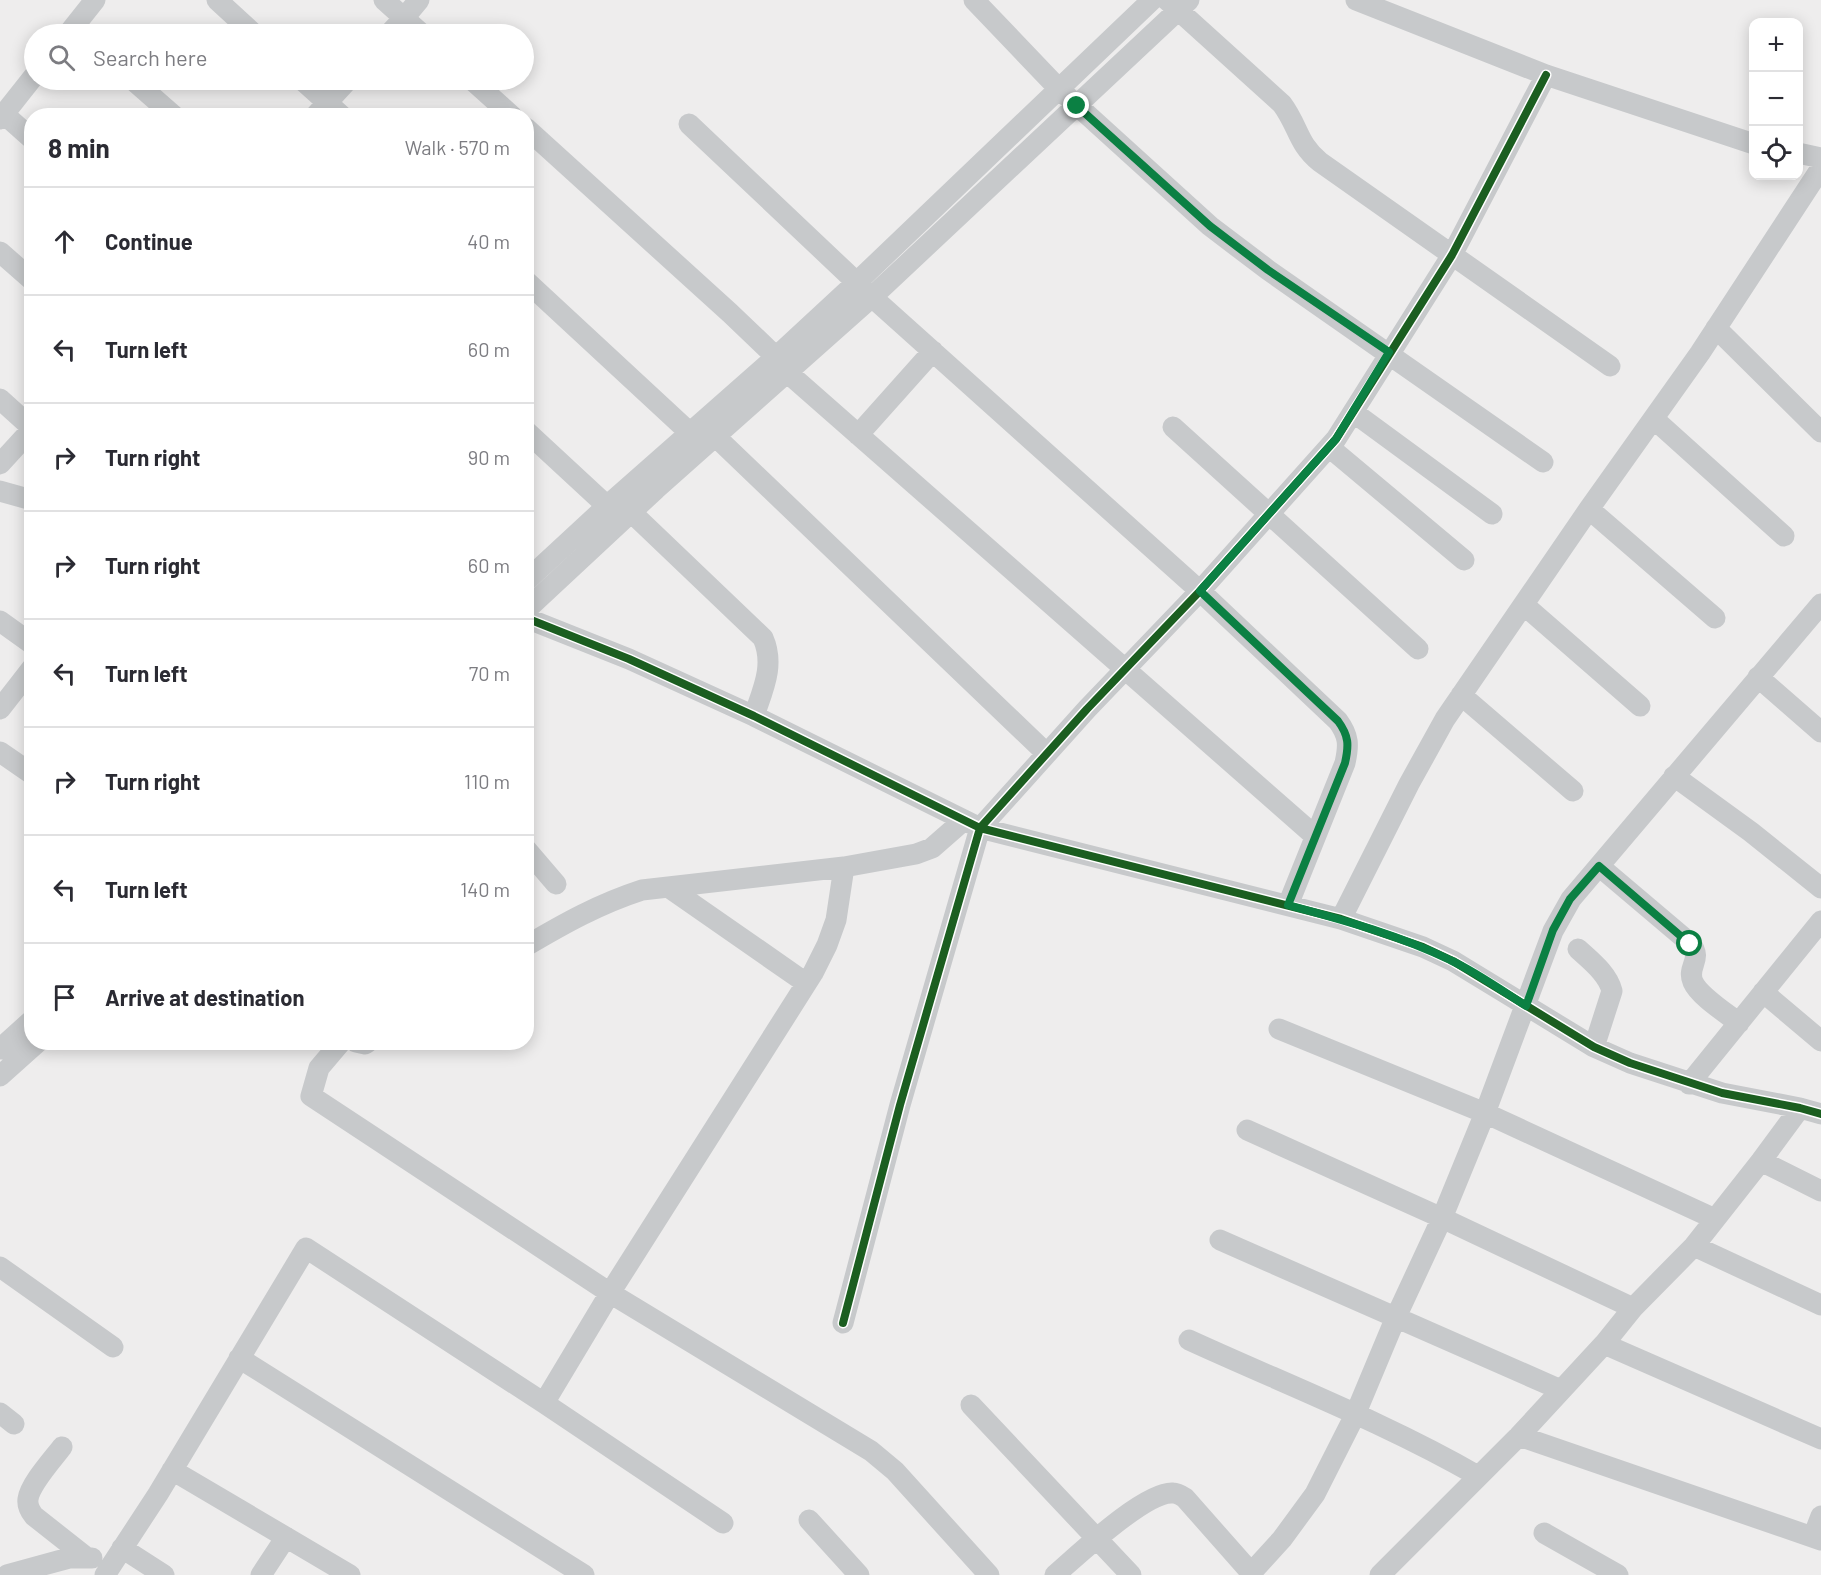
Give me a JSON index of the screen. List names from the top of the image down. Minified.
{"page":{"map_buttons":["+","−"],"search":"Search here","heading":["8 min","Walk · 570 m"],"list":[["Continue","40 m"],["Turn left","60 m"],["Turn right","90 m"],["Turn right","60 m"],["Turn left","70 m"],["Turn right","110 m"],["Turn left","140 m"],"Arrive at destination"]}}
